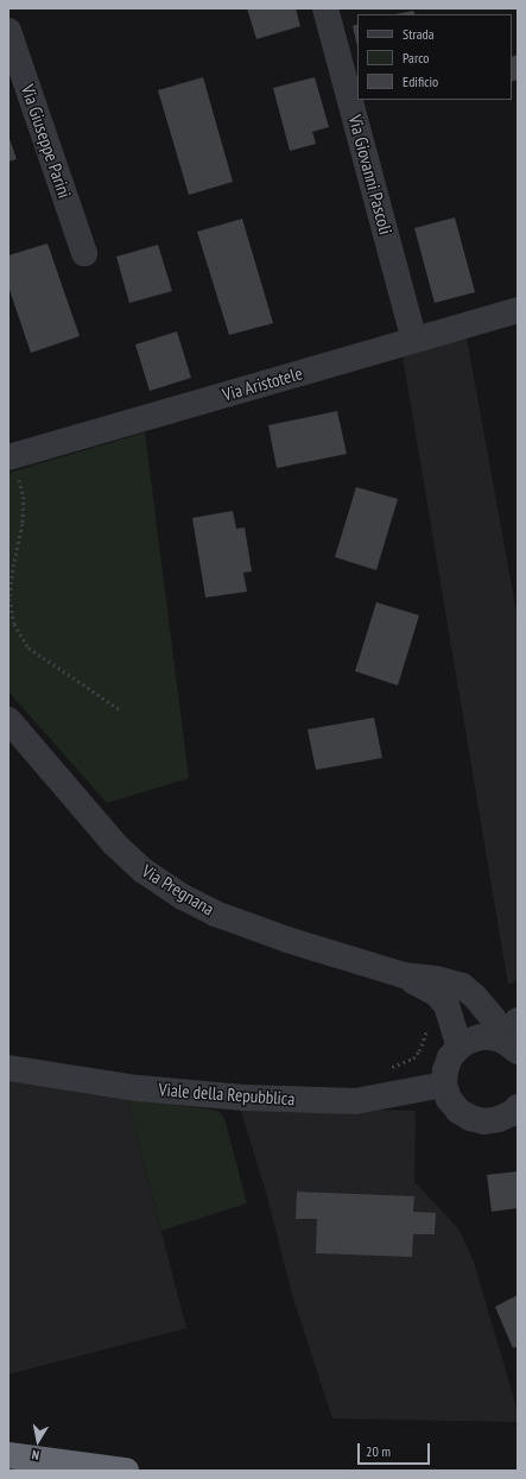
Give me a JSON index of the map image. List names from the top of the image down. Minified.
{"streets":{"street":["Via Giuseppe Parini","Via Giovanni Pascoli","Via Aristotele","Via Pregnana","Viale della Repubblica"]},"crossings":[["Via Giovanni Pascoli","Via Aristotele"]],"legend":["Strada","Parco","Edificio"],"scale_bar":"20 m","north":"bottom"}
